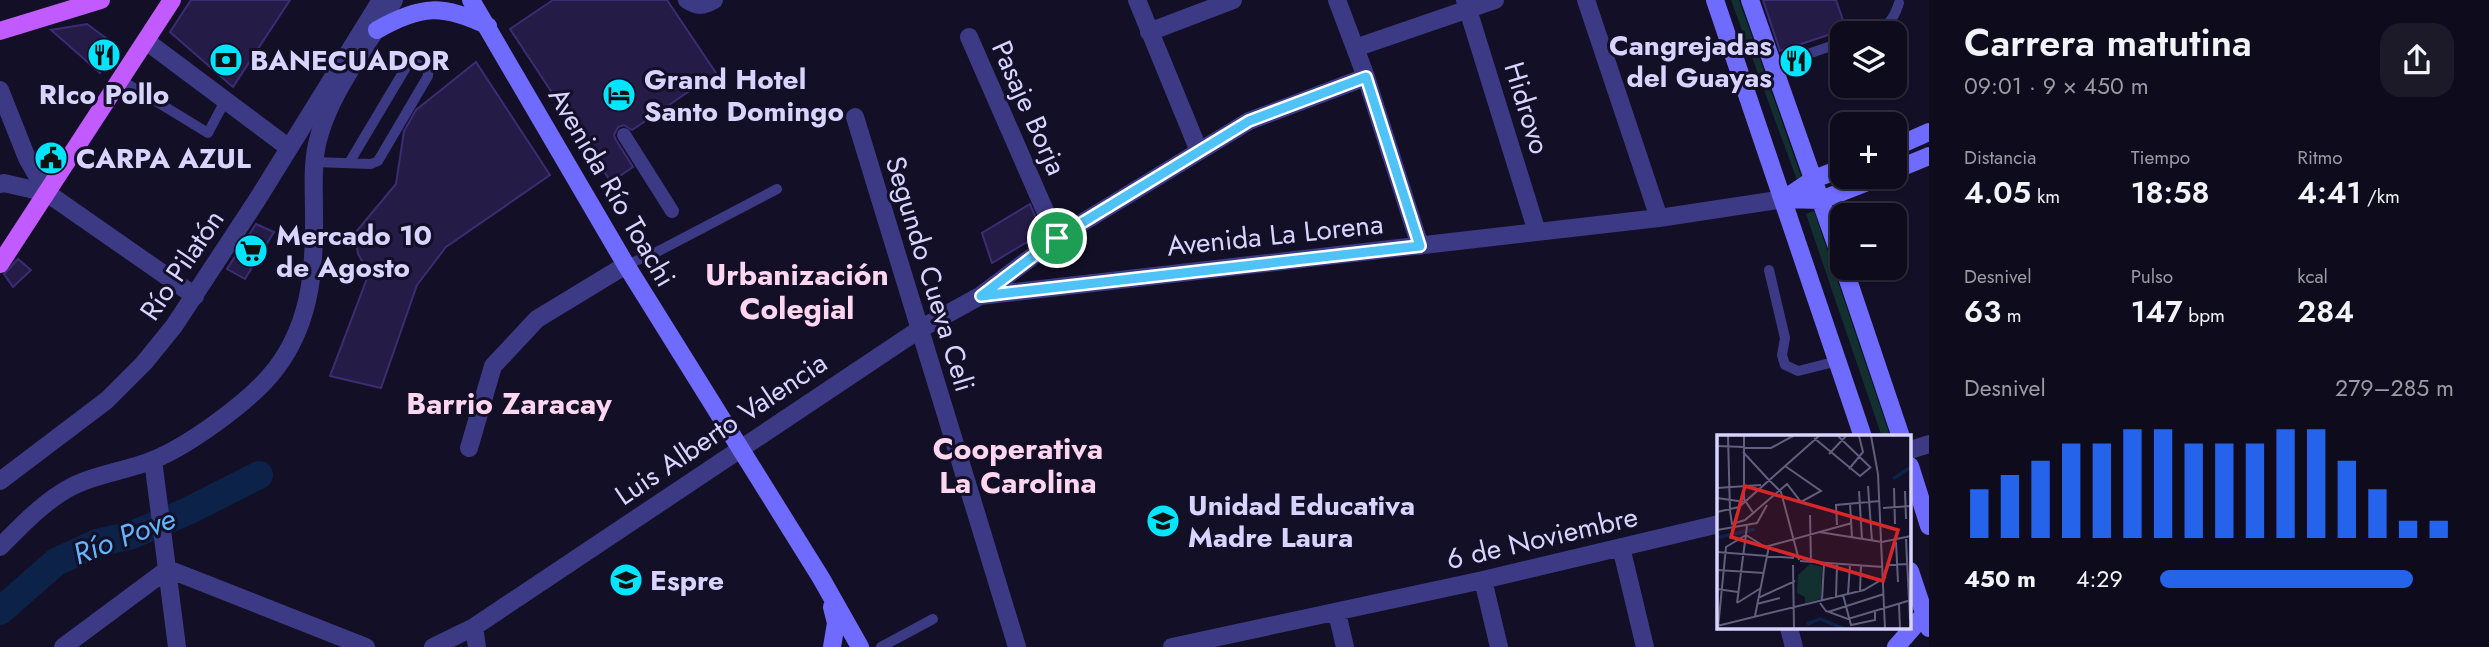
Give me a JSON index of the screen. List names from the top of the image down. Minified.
{"streets":{"main road":["Avenida Río Toachi","Avenida La Lorena"],"street":["Pasaje Borja","Hidrovo","Río Pilatón","Segundo Cueva Celi","Luis Alberto Valencia","6 de Noviembre"]},"crossings":[["Pasaje Borja","Luis Alberto Valencia"],["Hidrovo","Avenida La Lorena"],["Avenida Río Toachi","Luis Alberto Valencia"],["Avenida La Lorena","Luis Alberto Valencia"],["Segundo Cueva Celi","Luis Alberto Valencia"]],"districts":["Urbanización Colegial","Barrio Zaracay","Cooperativa La Carolina"],"water":["Río Pove"],"places":{"restaurant":["RIco Pollo","Cangrejadas del Guayas"],"bank":["BANECUADOR"],"hotel":["Grand Hotel Santo Domingo"],"public building":["CARPA AZUL"],"supermarket":["Mercado 10 de Agosto"],"school or university":["Unidad Educativa Madre Laura","Espre"]},"page":{"heading":["Carrera matutina","09:01 · 9 × 450 m"],"map_buttons":["+","−"],"stats":[["Distancia","4.05 km"],["Tiempo","18:58"],["Ritmo","4:41 /km"],["Desnivel","63 m"],["Pulso","147 bpm"],["kcal","284"]],"chart":["Desnivel","279–285 m"],"list":[{"name":"450 m","note":"4:29"}]}}
